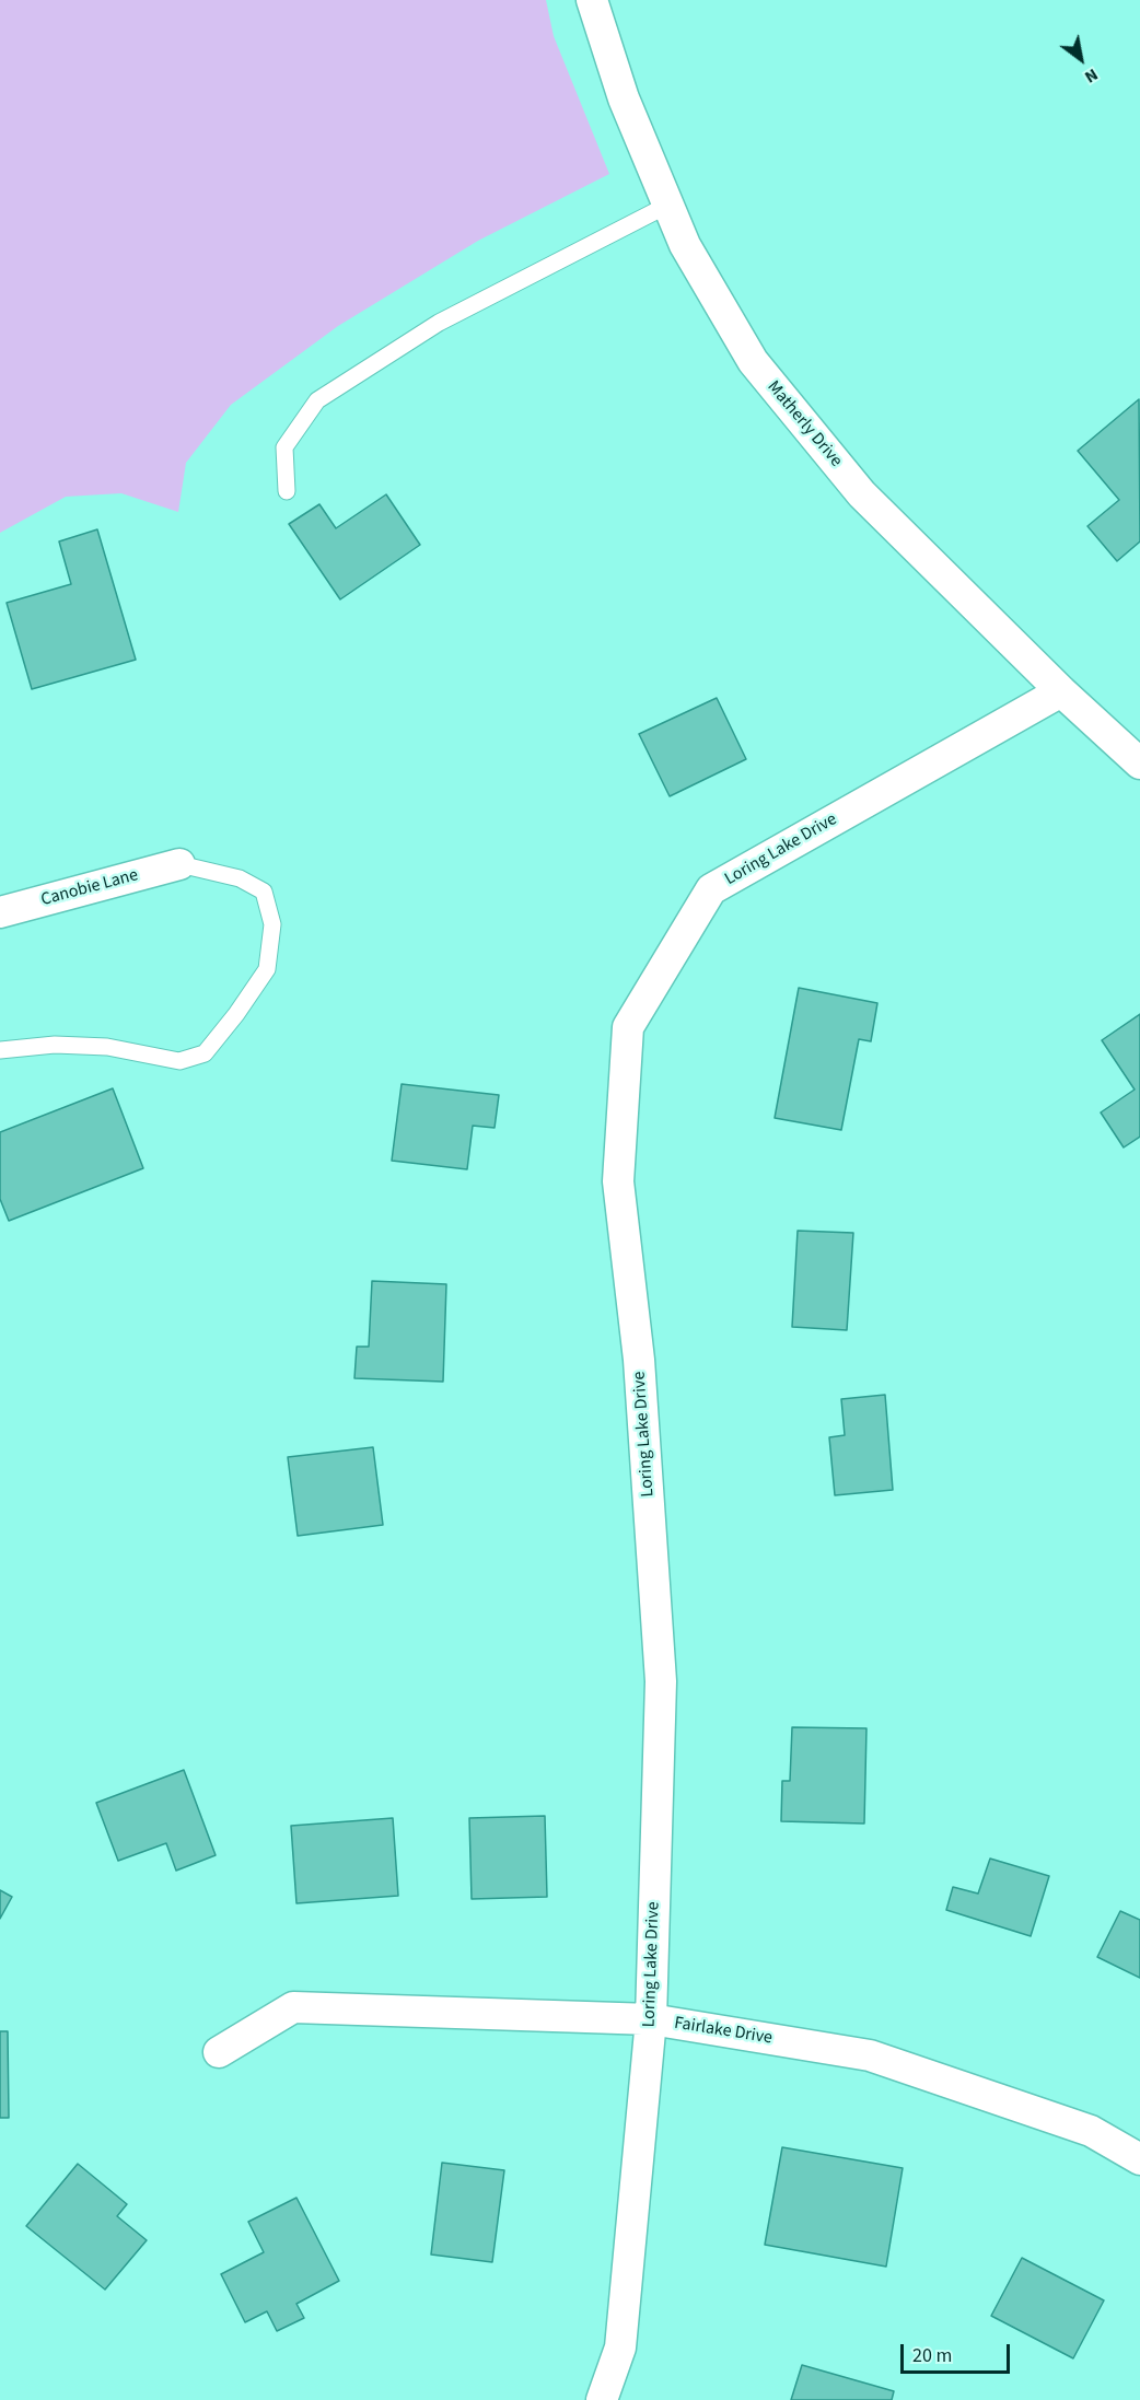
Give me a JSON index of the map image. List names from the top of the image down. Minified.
{"streets":{"street":["Matherly Drive","Loring Lake Drive","Canobie Lane","Fairlake Drive"]},"crossings":[["Matherly Drive","Loring Lake Drive"],["Loring Lake Drive","Fairlake Drive"]],"scale_bar":"20 m","north":"bottom right"}
